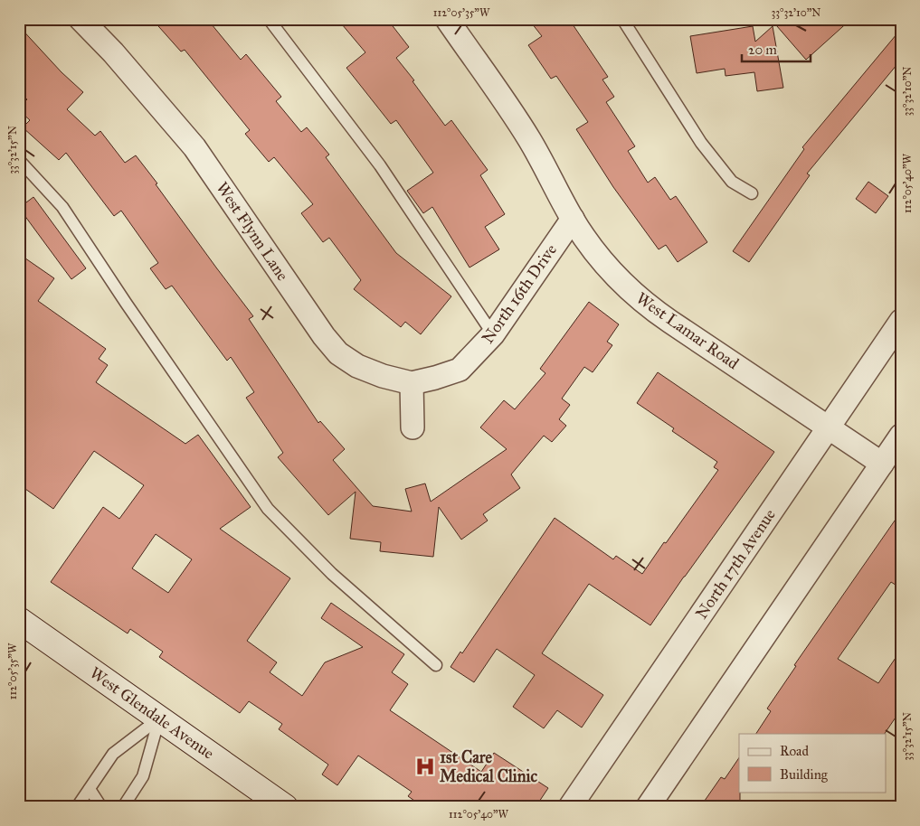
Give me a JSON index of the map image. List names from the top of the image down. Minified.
{"streets":{"main road":["West Glendale Avenue"],"street":["West Flynn Lane","North 16th Drive","West Lamar Road","North 17th Avenue"]},"crossings":[["West Flynn Lane","North 16th Drive"],["North 16th Drive","West Lamar Road"],["West Lamar Road","North 17th Avenue"]],"places":{"hospital":["1st Care Medical Clinic"]},"legend":["Road","Building"],"scale_bar":"20 m","coordinates":["112°05'35\"W","33°32'10\"N","33°32'15\"N","112°05'40\"W"]}
